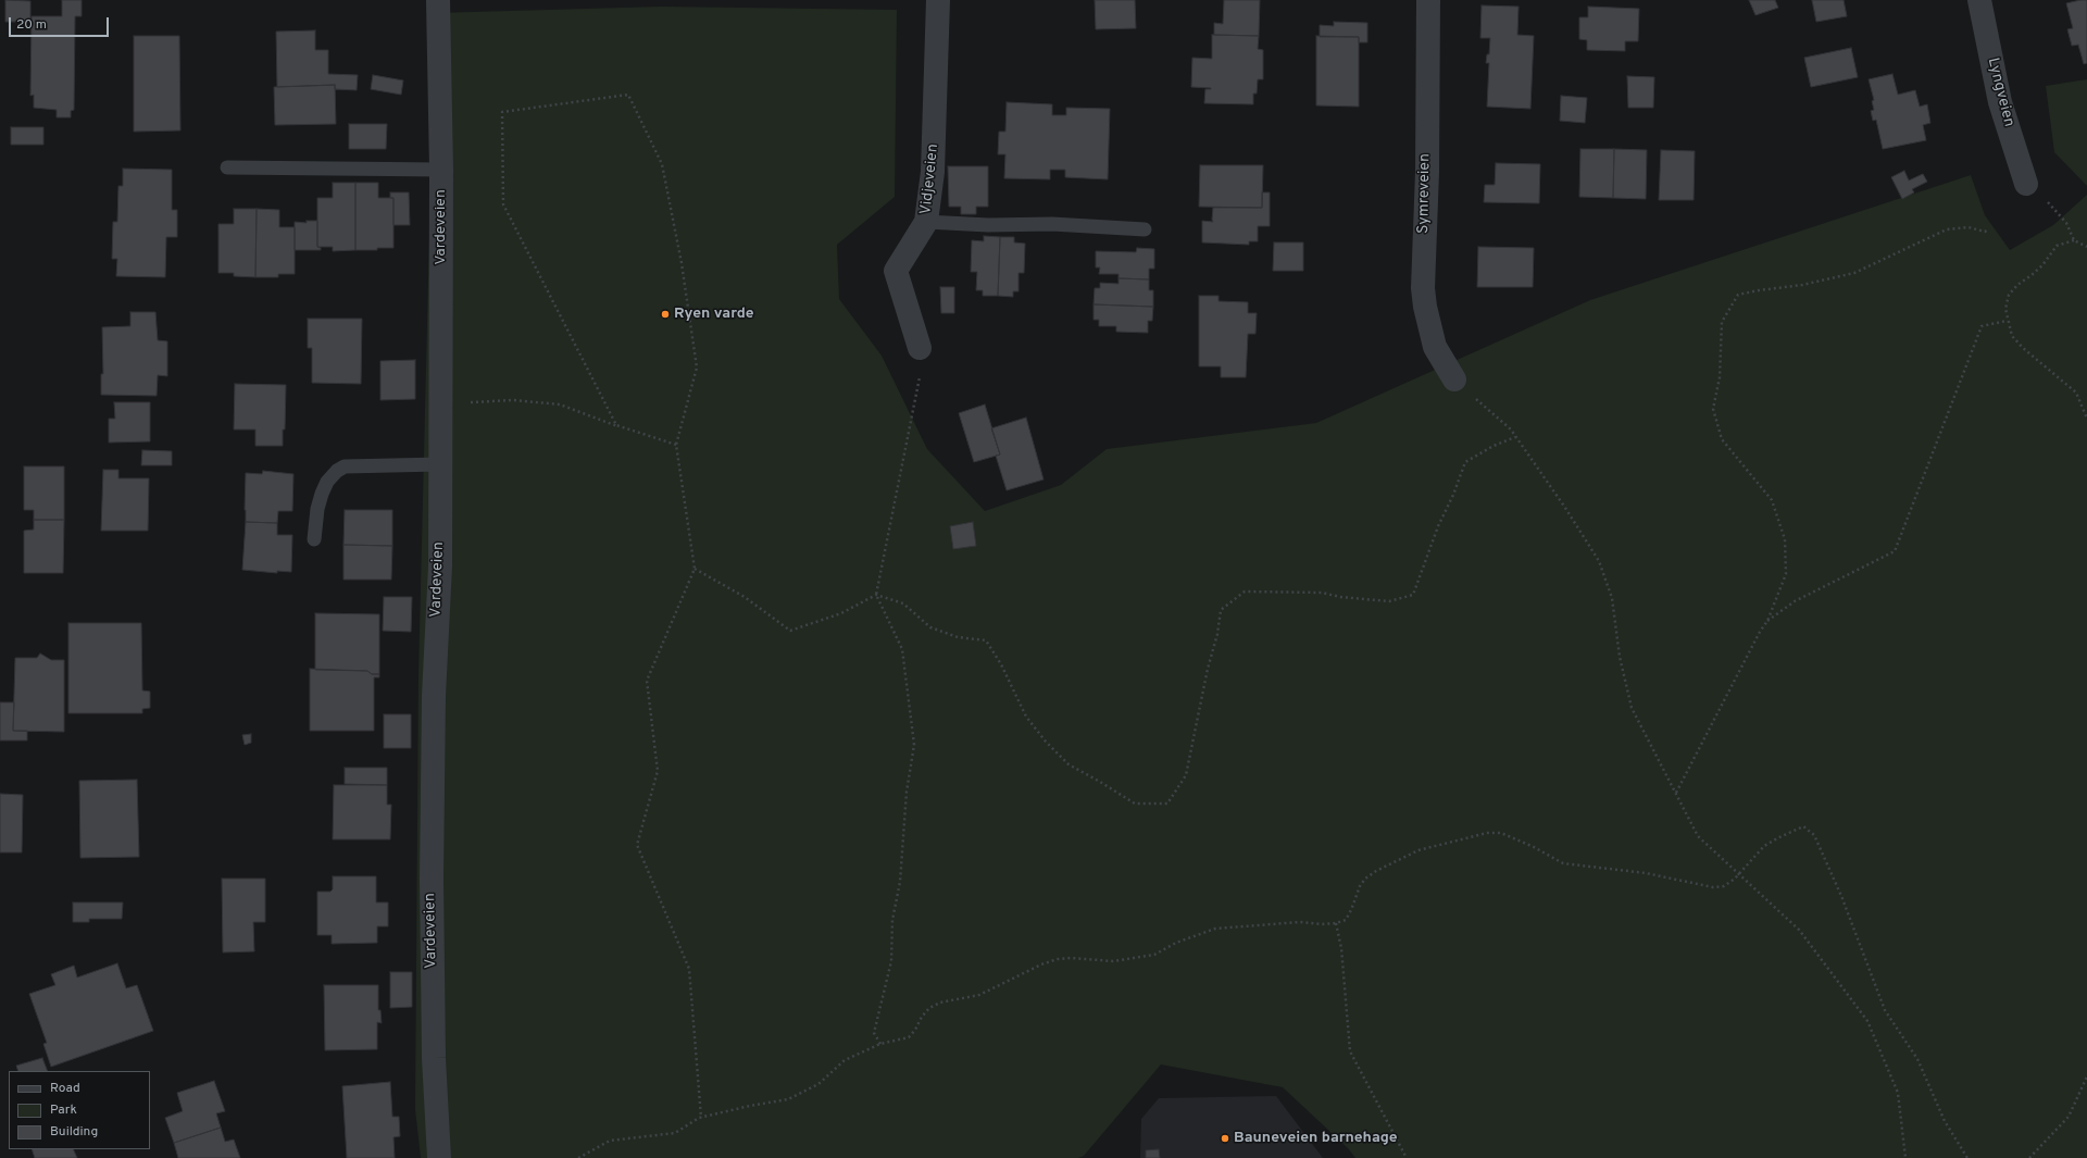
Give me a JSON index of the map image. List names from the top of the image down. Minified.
{"streets":{"street":["Lyngveien","Vidjeveien","Symreveien","Vardeveien"]},"places":["Ryen varde","Bauneveien barnehage"],"legend":["Road","Park","Building"],"scale_bar":"20 m"}
